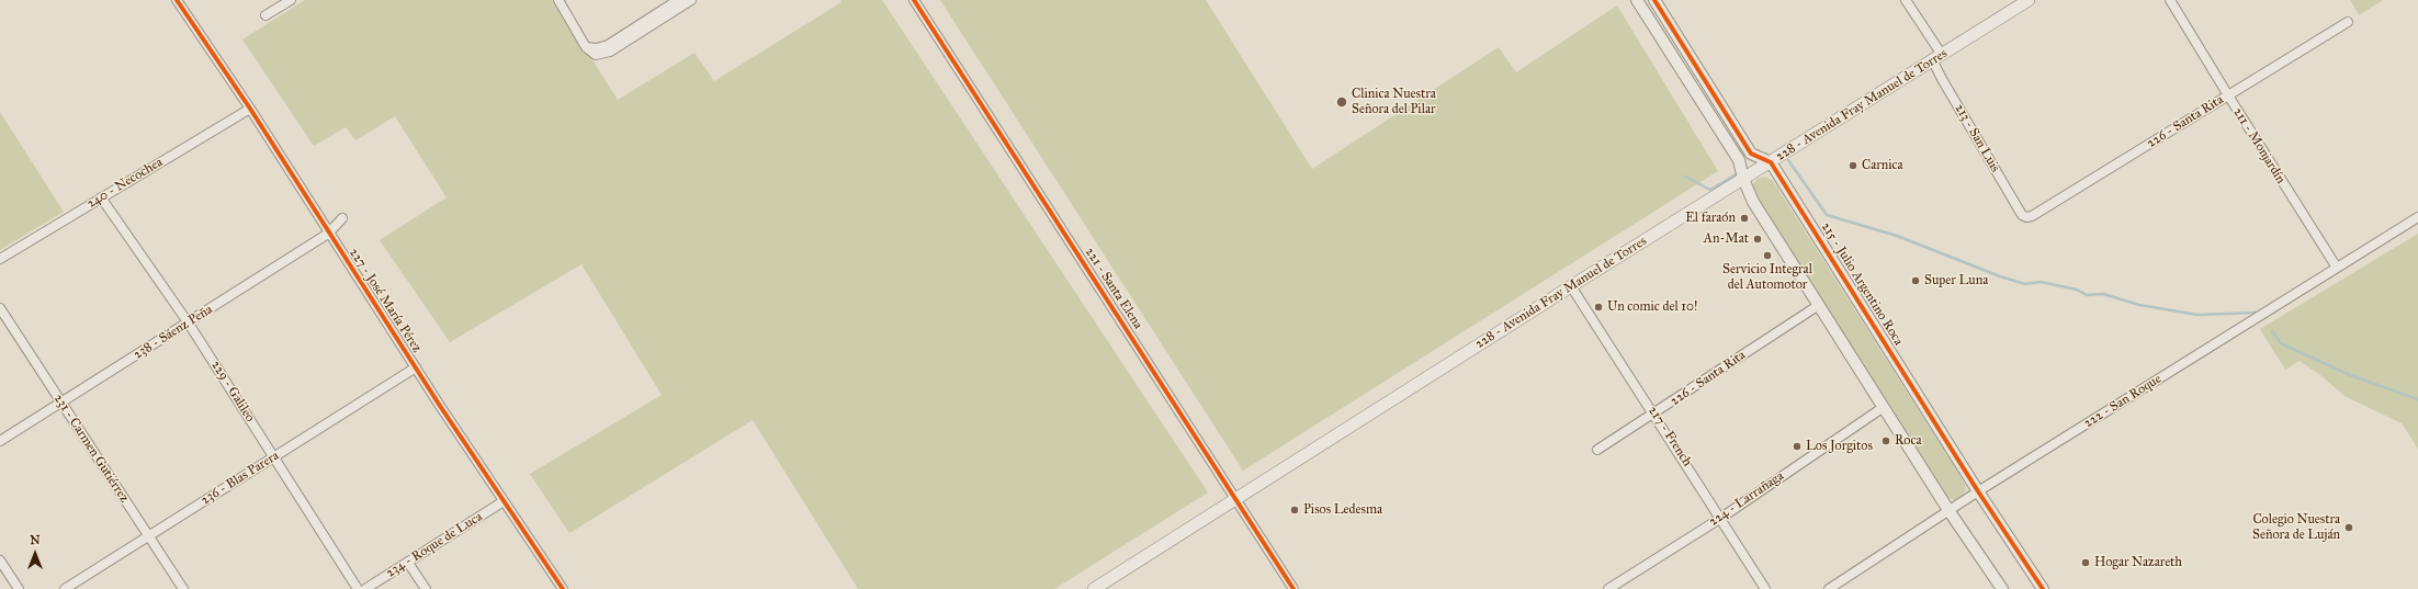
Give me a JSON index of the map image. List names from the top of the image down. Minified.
{"streets":{"main road":["228 - Avenida Fray Manuel de Torres"],"street":["226 - Santa Rita","213 - San Luis","211 - Monjardín","240 - Necochea","215 - Julio Argentino Roca","221 - Santa Elena","227 - José María Pérez","238 - Sáenz Peña","229 - Galileo","222 - San Roque","217 - French","231 - Carmen Gutiérrez","236 - Blas Parera","224 - Larrañaga","234 - Roque de Luca"]},"crossings":[["228 - Avenida Fray Manuel de Torres","213 - San Luis"],["228 - Avenida Fray Manuel de Torres","215 - Julio Argentino Roca"],["228 - Avenida Fray Manuel de Torres","221 - Santa Elena"],["228 - Avenida Fray Manuel de Torres","217 - French"],["226 - Santa Rita","213 - San Luis"],["226 - Santa Rita","211 - Monjardín"],["226 - Santa Rita","217 - French"],["211 - Monjardín","222 - San Roque"],["240 - Necochea","227 - José María Pérez"],["240 - Necochea","229 - Galileo"],["215 - Julio Argentino Roca","222 - San Roque"],["227 - José María Pérez","238 - Sáenz Peña"],["227 - José María Pérez","236 - Blas Parera"],["227 - José María Pérez","234 - Roque de Luca"],["238 - Sáenz Peña","229 - Galileo"],["238 - Sáenz Peña","231 - Carmen Gutiérrez"],["229 - Galileo","236 - Blas Parera"],["217 - French","224 - Larrañaga"],["231 - Carmen Gutiérrez","236 - Blas Parera"]],"places":["Clinica Nuestra Señora del Pilar","Carnica","El faraón","An-Mat","Servicio Integral del Automotor","Super Luna","Un comic del 10!","Roca","Los Jorgitos","Pisos Ledesma","Colegio Nuestra Señora de Luján","Hogar Nazareth"],"north":"top"}
